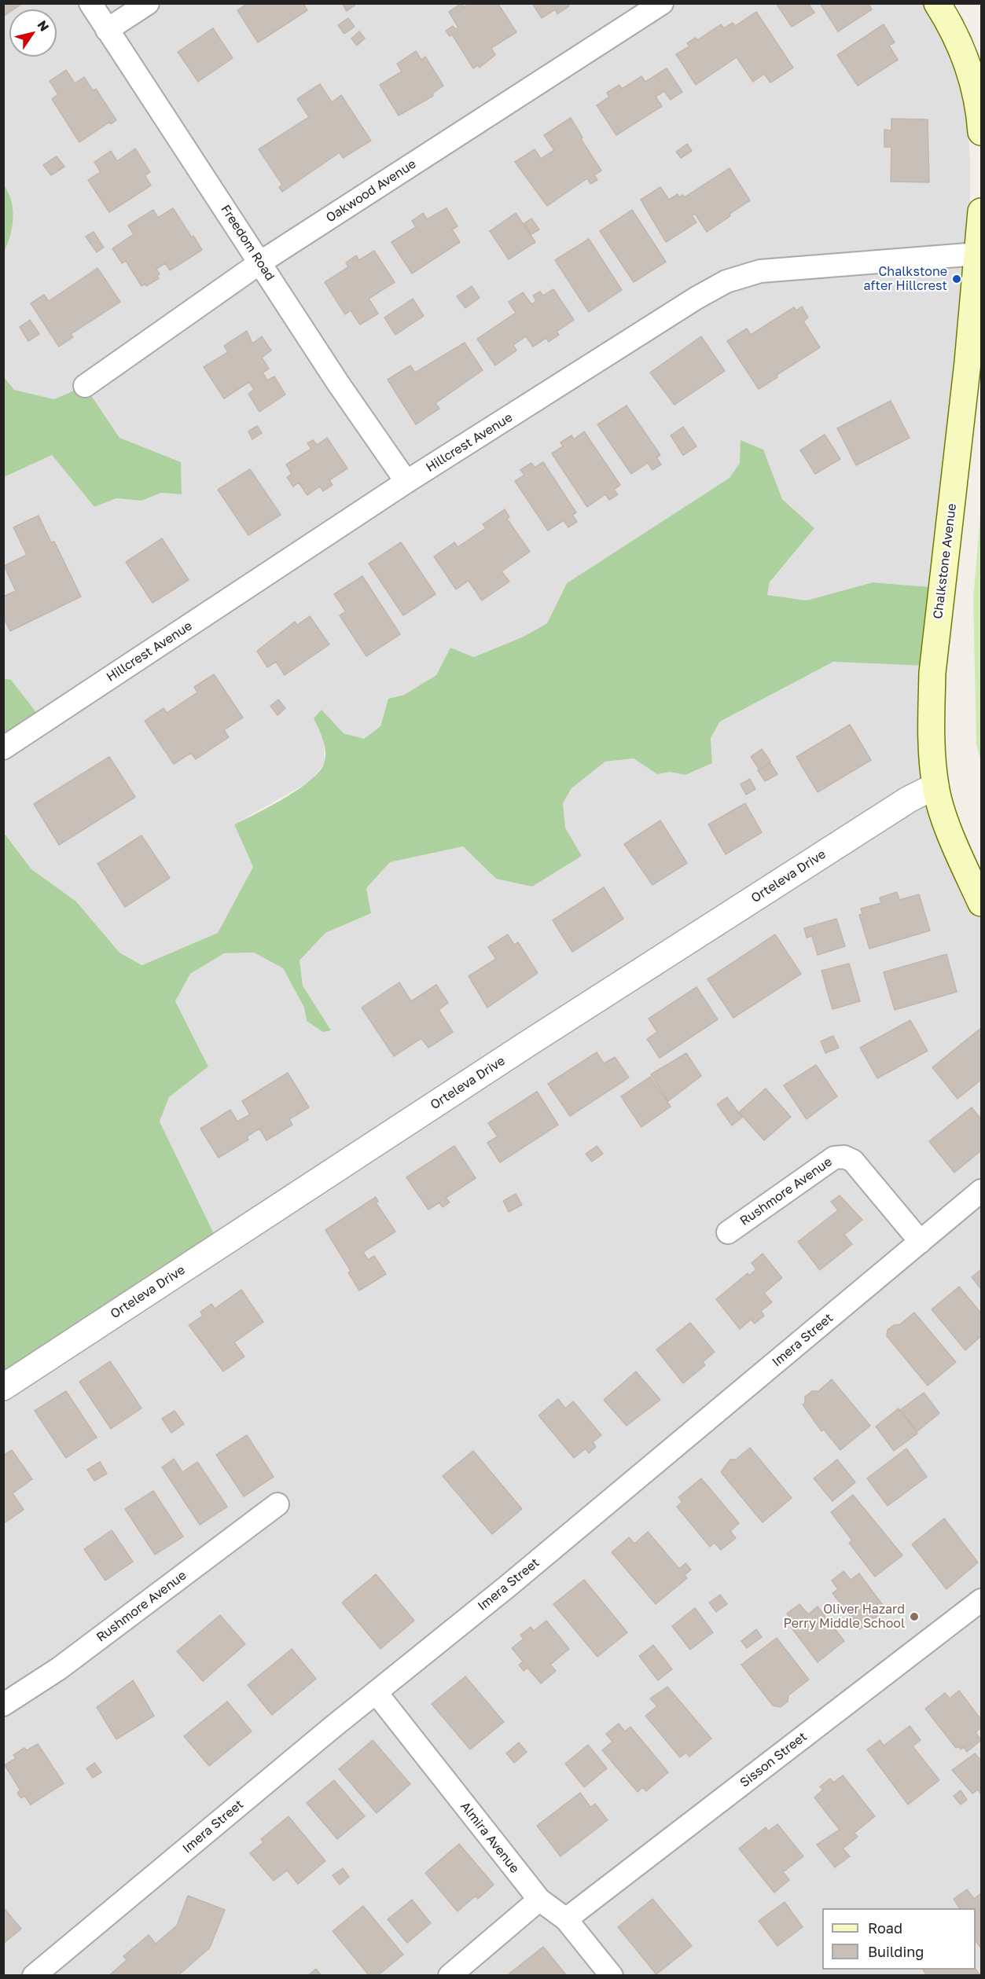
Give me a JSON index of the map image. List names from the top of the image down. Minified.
{"streets":{"main road":["Chalkstone Avenue"],"street":["Oakwood Avenue","Freedom Road","Hillcrest Avenue","Orteleva Drive","Rushmore Avenue","Imera Street","Sisson Street","Almira Avenue"]},"crossings":[["Oakwood Avenue","Freedom Road"],["Freedom Road","Hillcrest Avenue"],["Hillcrest Avenue","Chalkstone Avenue"],["Chalkstone Avenue","Orteleva Drive"],["Rushmore Avenue","Imera Street"],["Imera Street","Almira Avenue"],["Sisson Street","Almira Avenue"]],"places":["Chalkstone after Hillcrest","Oliver Hazard Perry Middle School"],"legend":["Road","Building"],"north":"top right"}
